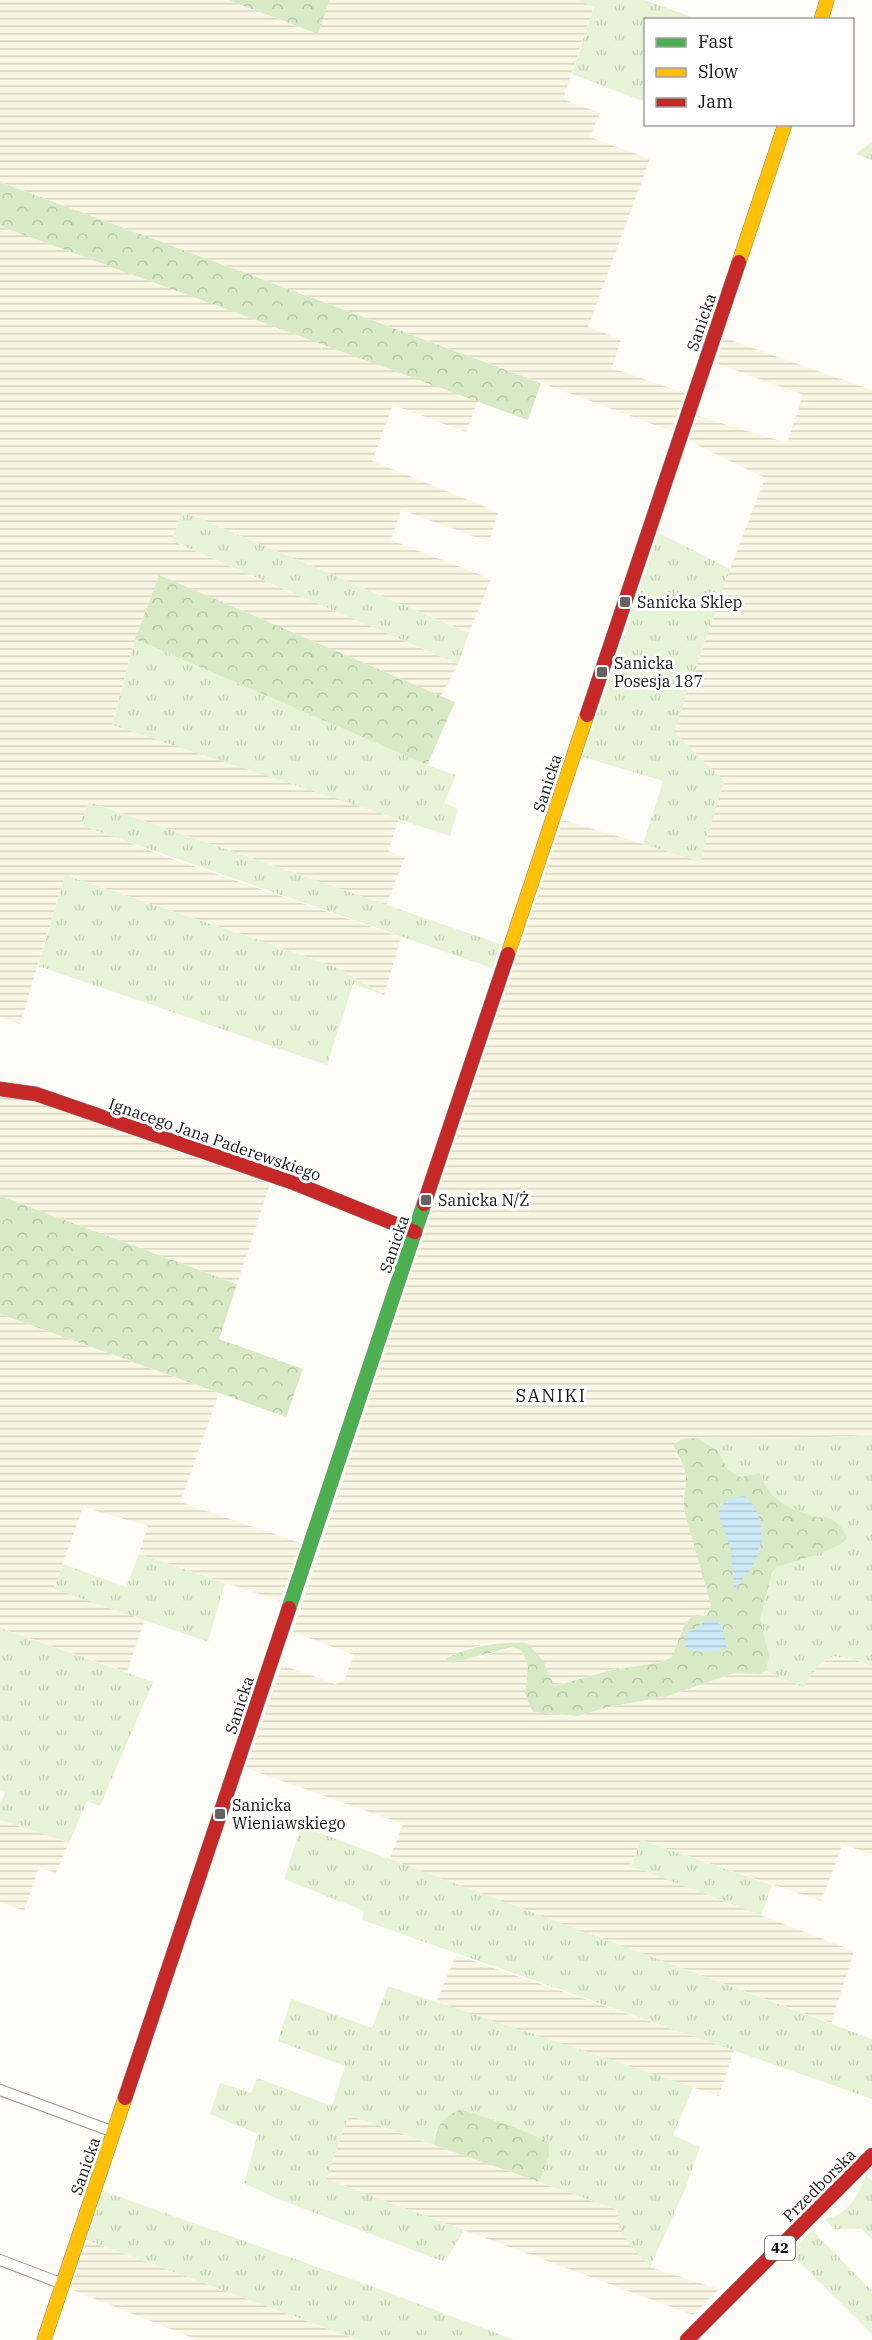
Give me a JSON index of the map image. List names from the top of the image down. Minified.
{"streets":{"street":["Sanicka","Ignacego Jana Paderewskiego","Przedborska","42"]},"crossings":[["Sanicka","Ignacego Jana Paderewskiego"]],"districts":["SANIKI"],"places":{"transit":["Sanicka Sklep","Sanicka Posesja 187","Sanicka N/Ż","Sanicka Wieniawskiego"]},"legend":["Fast","Slow","Jam"]}
